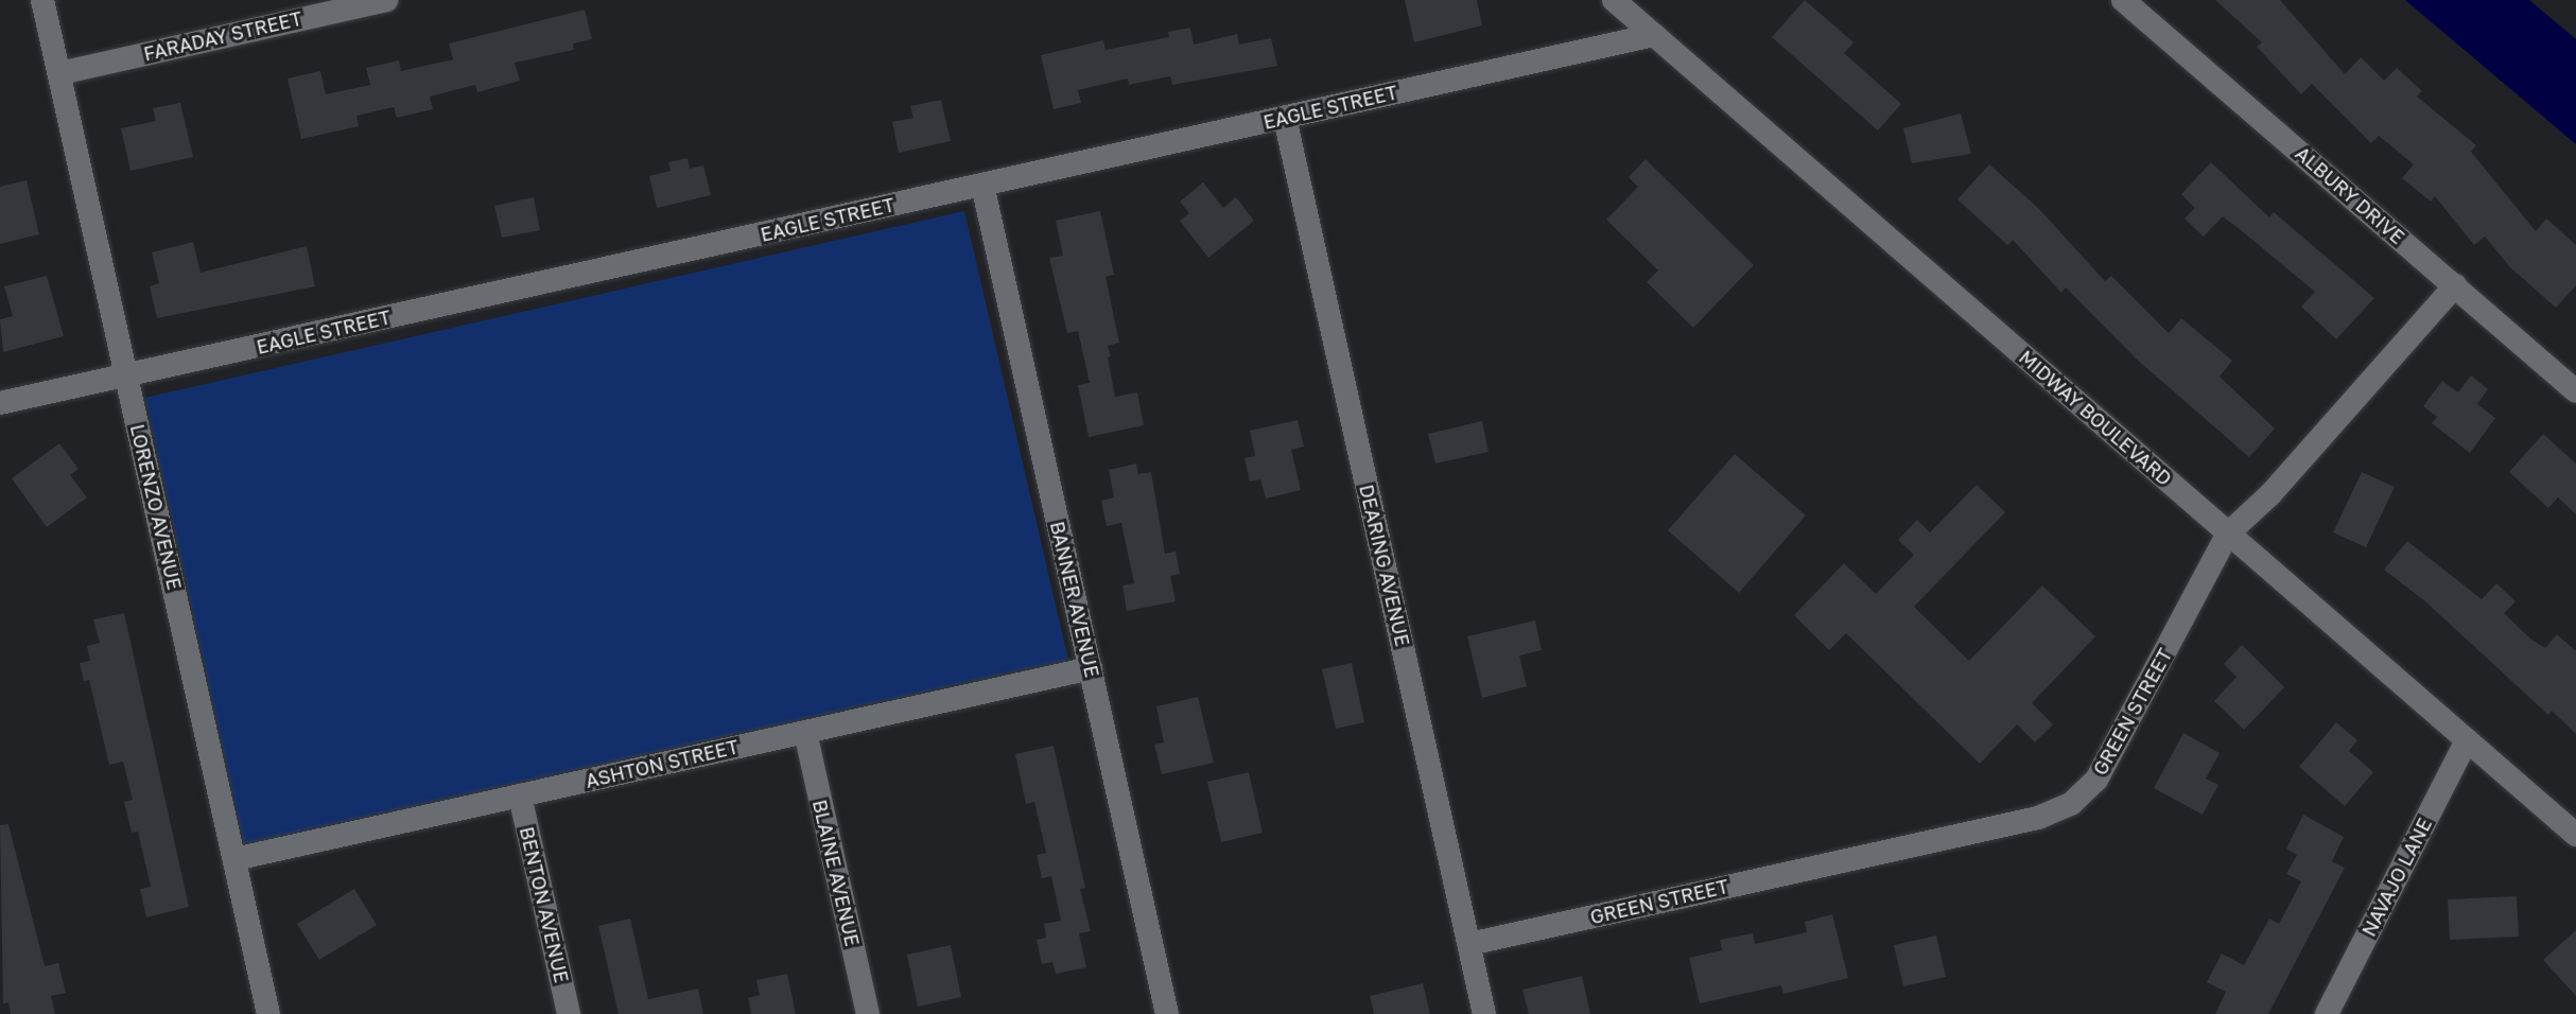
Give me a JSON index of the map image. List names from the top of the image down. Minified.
{"streets":{"street":["FARADAY STREET","EAGLE STREET","ALBURY DRIVE","MIDWAY BOULEVARD","LORENZO AVENUE","DEARING AVENUE","BANNER AVENUE","GREEN STREET","ASHTON STREET","BLAINE AVENUE","NAVAJO LANE","BENTON AVENUE"]},"crossings":[["FARADAY STREET","LORENZO AVENUE"],["EAGLE STREET","MIDWAY BOULEVARD"],["EAGLE STREET","LORENZO AVENUE"],["EAGLE STREET","DEARING AVENUE"],["EAGLE STREET","BANNER AVENUE"],["ALBURY DRIVE","GREEN STREET"],["MIDWAY BOULEVARD","GREEN STREET"],["MIDWAY BOULEVARD","NAVAJO LANE"],["LORENZO AVENUE","ASHTON STREET"],["DEARING AVENUE","GREEN STREET"],["BANNER AVENUE","ASHTON STREET"],["ASHTON STREET","BLAINE AVENUE"],["ASHTON STREET","BENTON AVENUE"]]}
